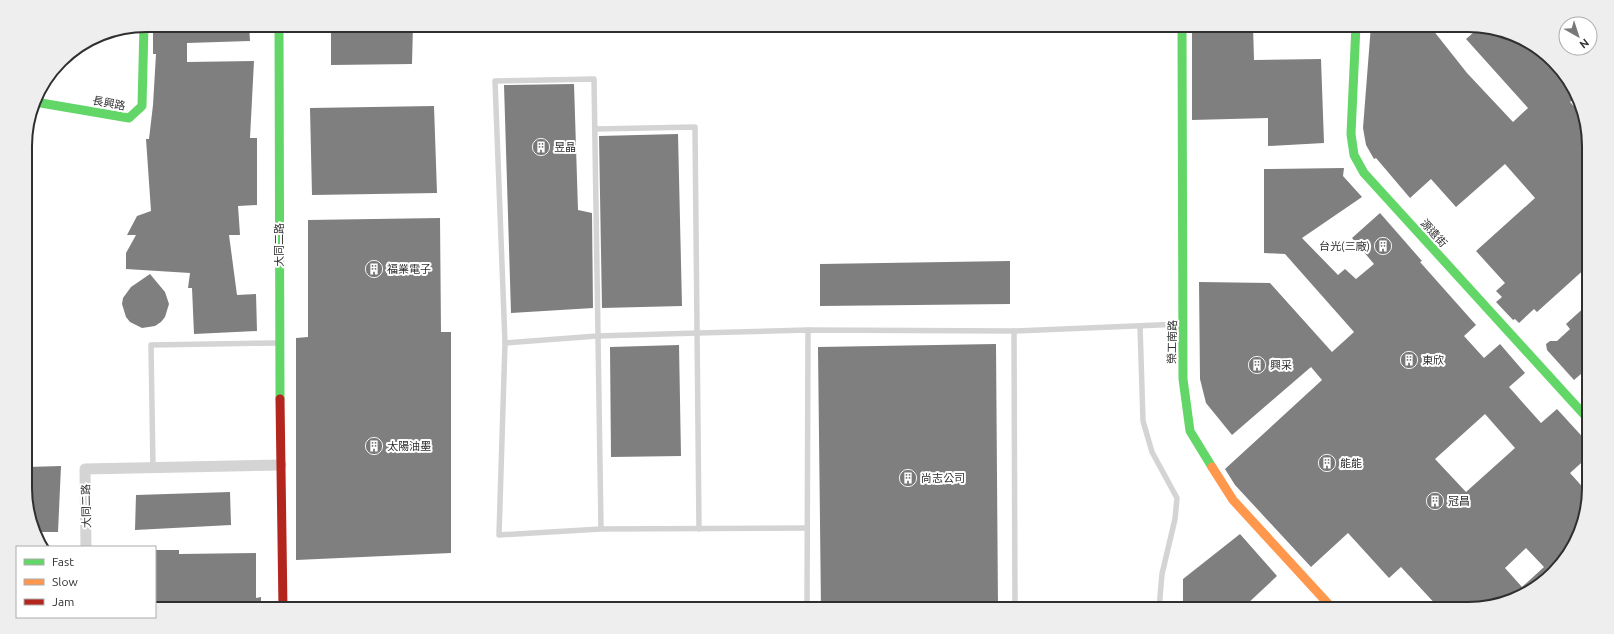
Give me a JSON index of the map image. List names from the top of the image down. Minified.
{"streets":{"street":["長興路","源遠街","大同二路","榮工南路"]},"places":{"building":["昱晶","台光(三廠)","福業電子","東欣","興采","太陽油墨","能能","尚志公司","冠昌"]},"legend":["Fast","Slow","Jam"],"north":"bottom right"}
